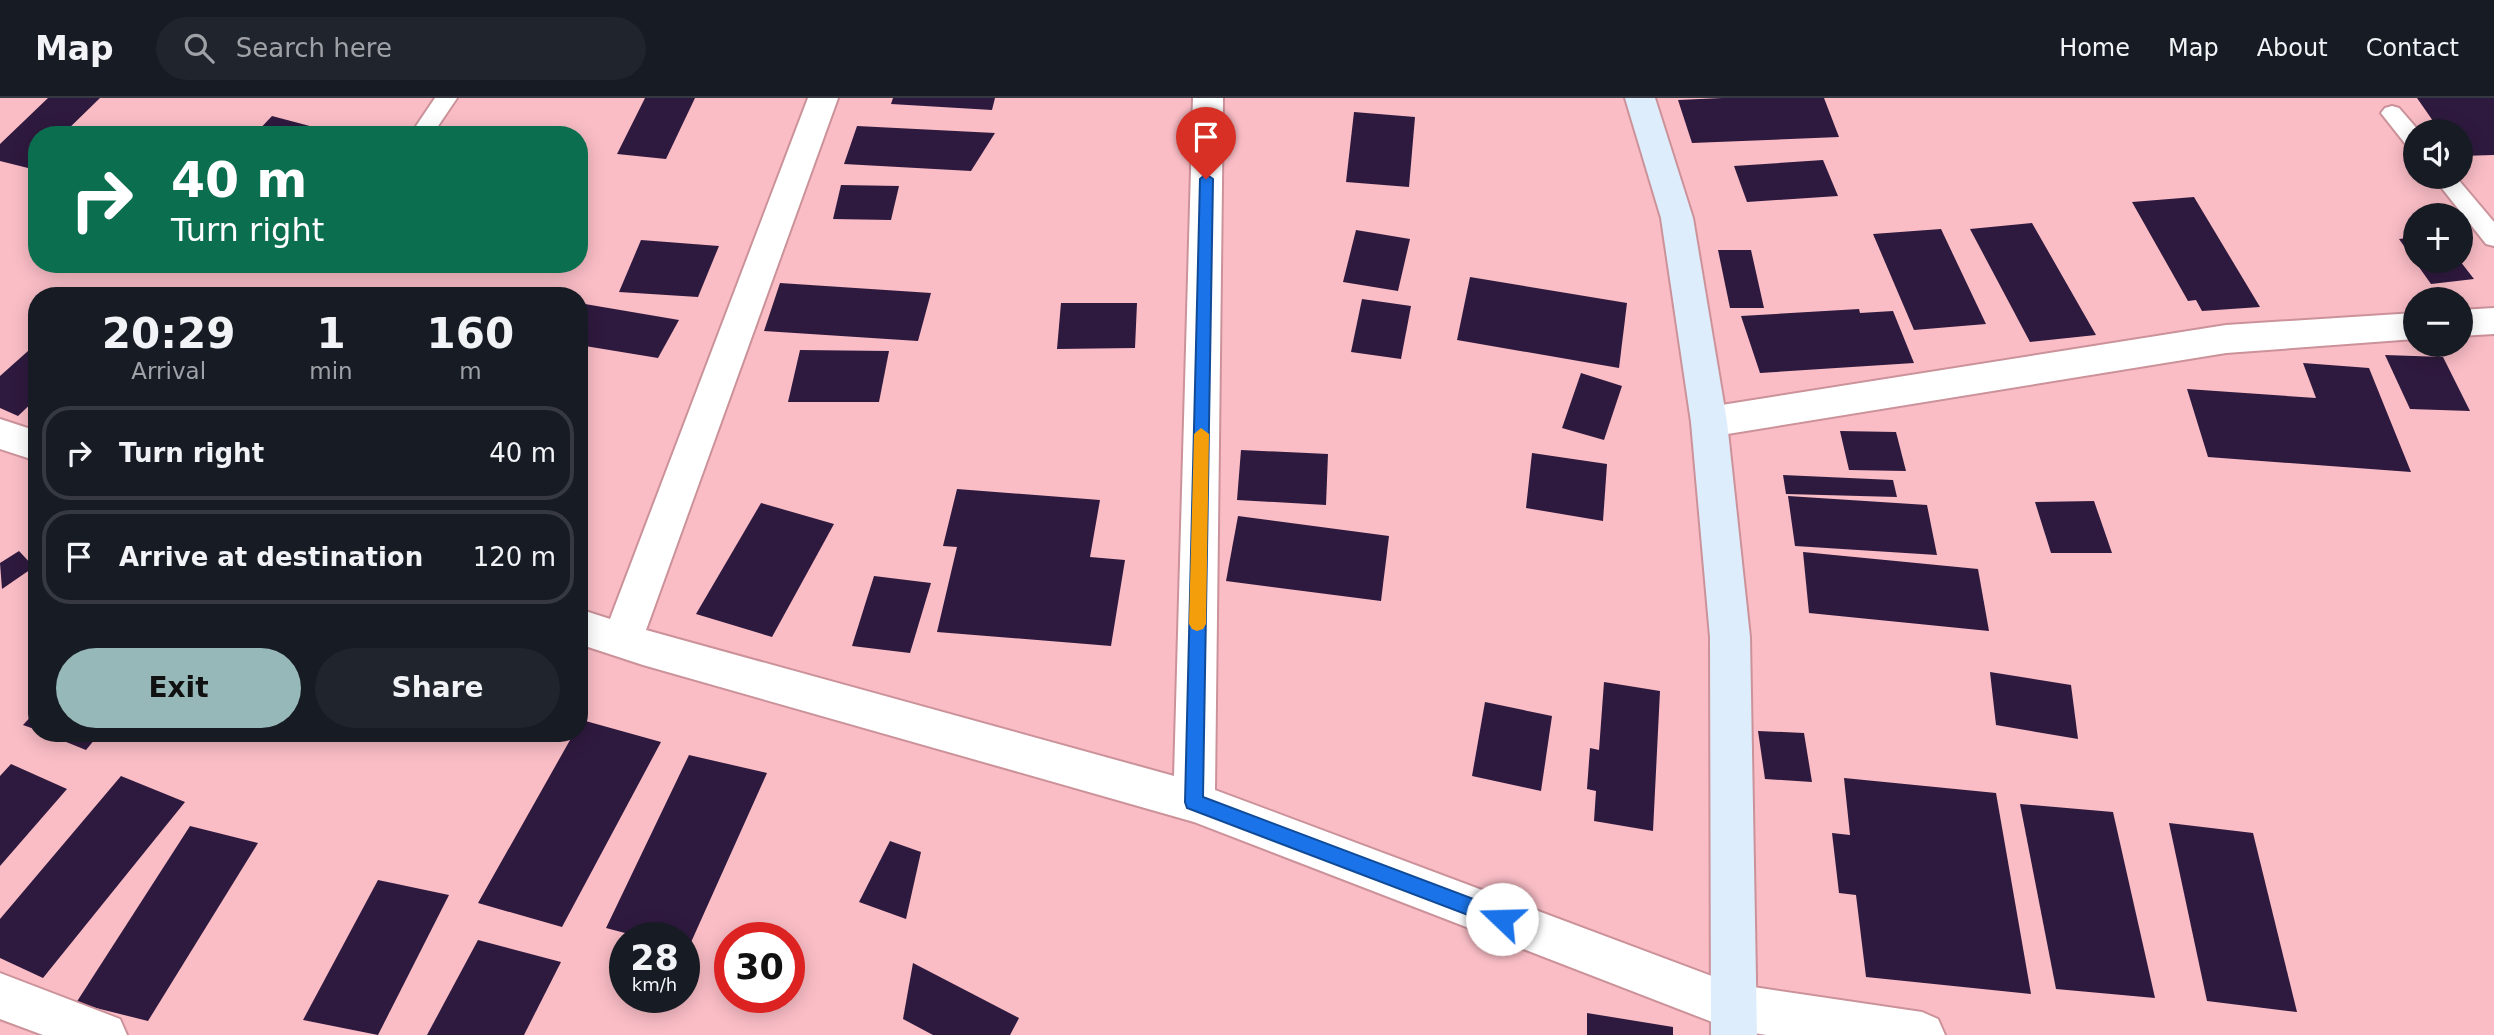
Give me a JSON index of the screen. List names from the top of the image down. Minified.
{"page":{"header":"Map","search":"Search here","nav":["Home","Map","About","Contact"],"map_buttons":["+","−"],"turn":["40 m","Turn right"],"eta":["20:29","Arrival","1","min","160","m"],"list":[{"name":"Turn right","value":"40 m"},{"name":"Arrive at destination","value":"120 m"}],"buttons":["Exit","Share"],"speed":"28 km/h","limit":"30"}}
